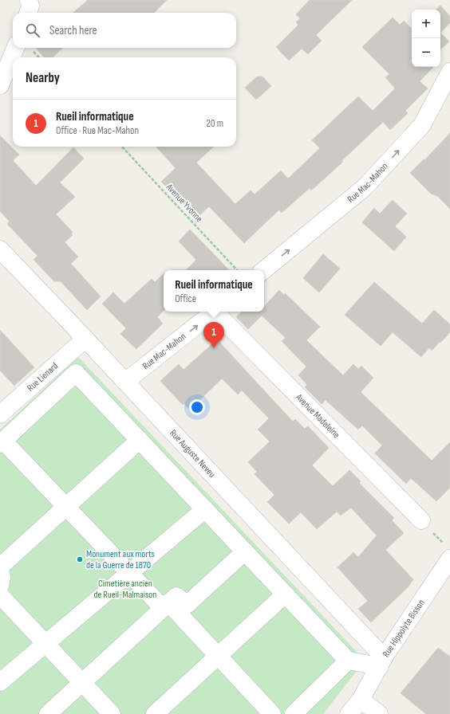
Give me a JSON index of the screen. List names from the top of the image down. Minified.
{"streets":{"street":["Rue Mac-Mahon","Rue Lienard","Avenue Madeleine","Rue Auguste Neveu","Rue Hippolyte Bisson"],"path":["Avenue Yvonne"]},"crossings":[["Rue Mac-Mahon","Rue Auguste Neveu"],["Rue Lienard","Rue Auguste Neveu"],["Rue Auguste Neveu","Rue Hippolyte Bisson"]],"one_way":["Rue Mac-Mahon"],"parks":["Cimetière ancien de Rueil-Malmaison"],"places":["Monument aux morts de la Guerre de 1870"],"page":{"map_buttons":["+","−"],"search":"Search here","heading":"Nearby","list":[{"mark":"1","name":"Rueil informatique","note":"Office · Rue Mac-Mahon","value":"20 m"}],"popup":["Rueil informatique","Office"],"pins":"1"}}
